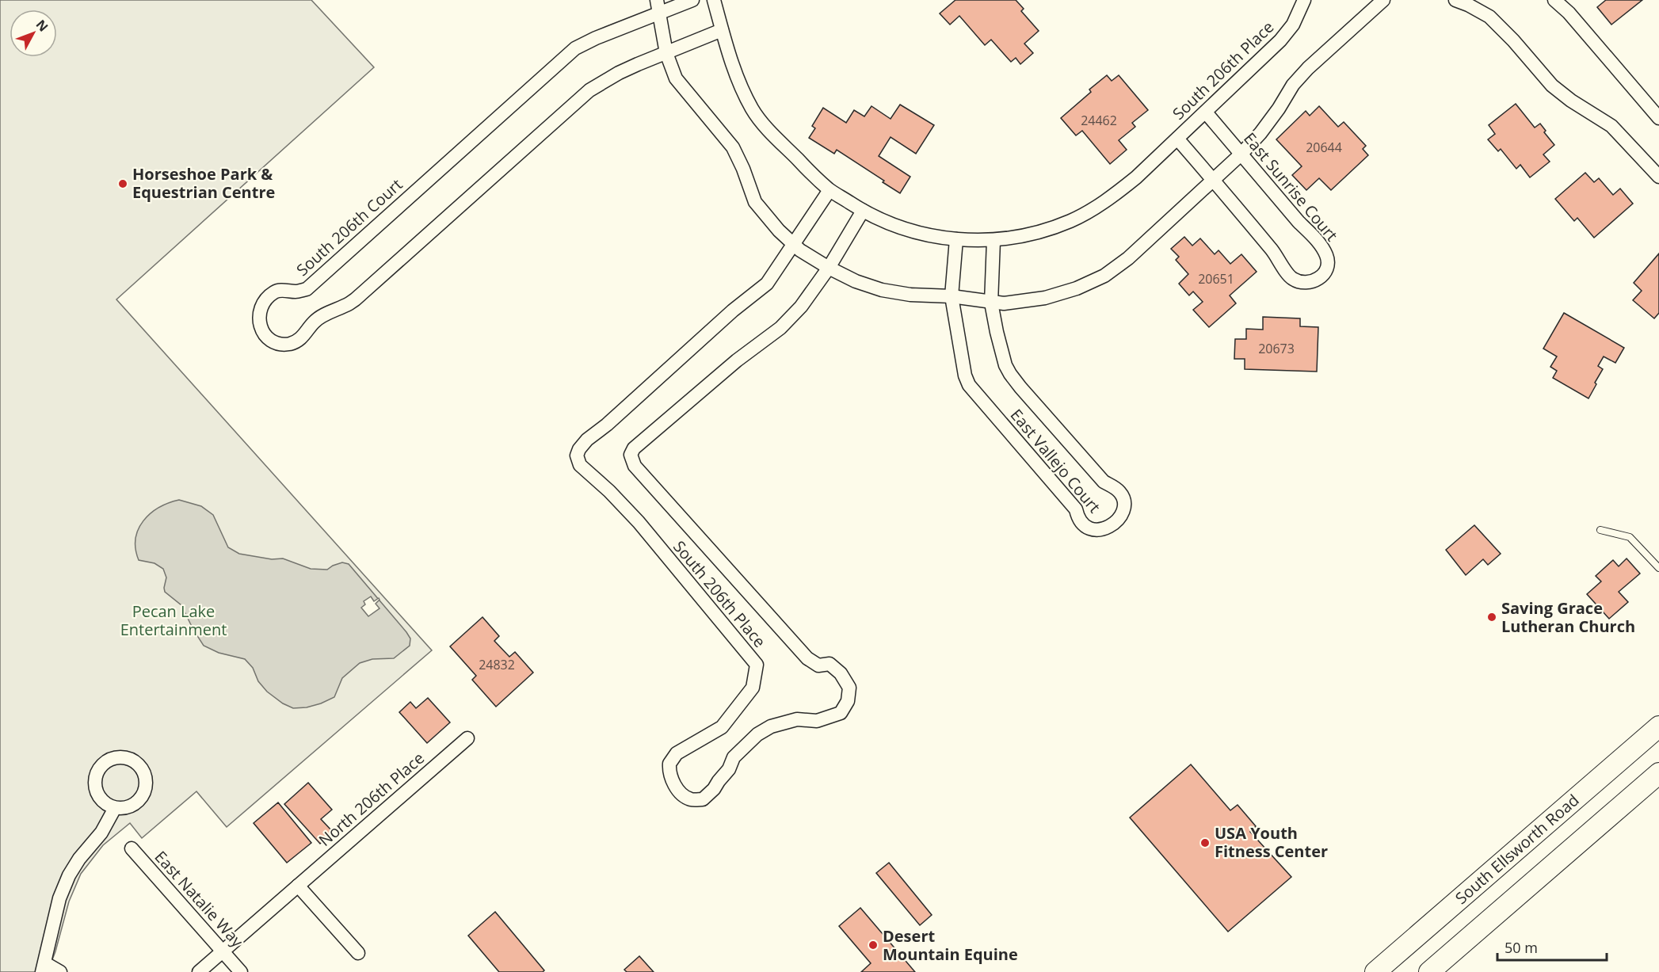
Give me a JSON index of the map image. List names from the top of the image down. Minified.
{"streets":{"main road":["South Ellsworth Road"],"street":["South 206th Place","East Sunrise Court","South 206th Court","East Vallejo Court","North 206th Place","East Natalie Way"]},"crossings":[["South 206th Place","East Sunrise Court"],["South 206th Place","South 206th Court"],["South 206th Place","East Vallejo Court"]],"parks":["Pecan Lake Entertainment"],"places":["Horseshoe Park & Equestrian Centre","Saving Grace Lutheran Church","USA Youth Fitness Center","Desert Mountain Equine"],"house_numbers":["24462","20644","20651","20673","24832"],"scale_bar":"50 m","north":"top right"}
